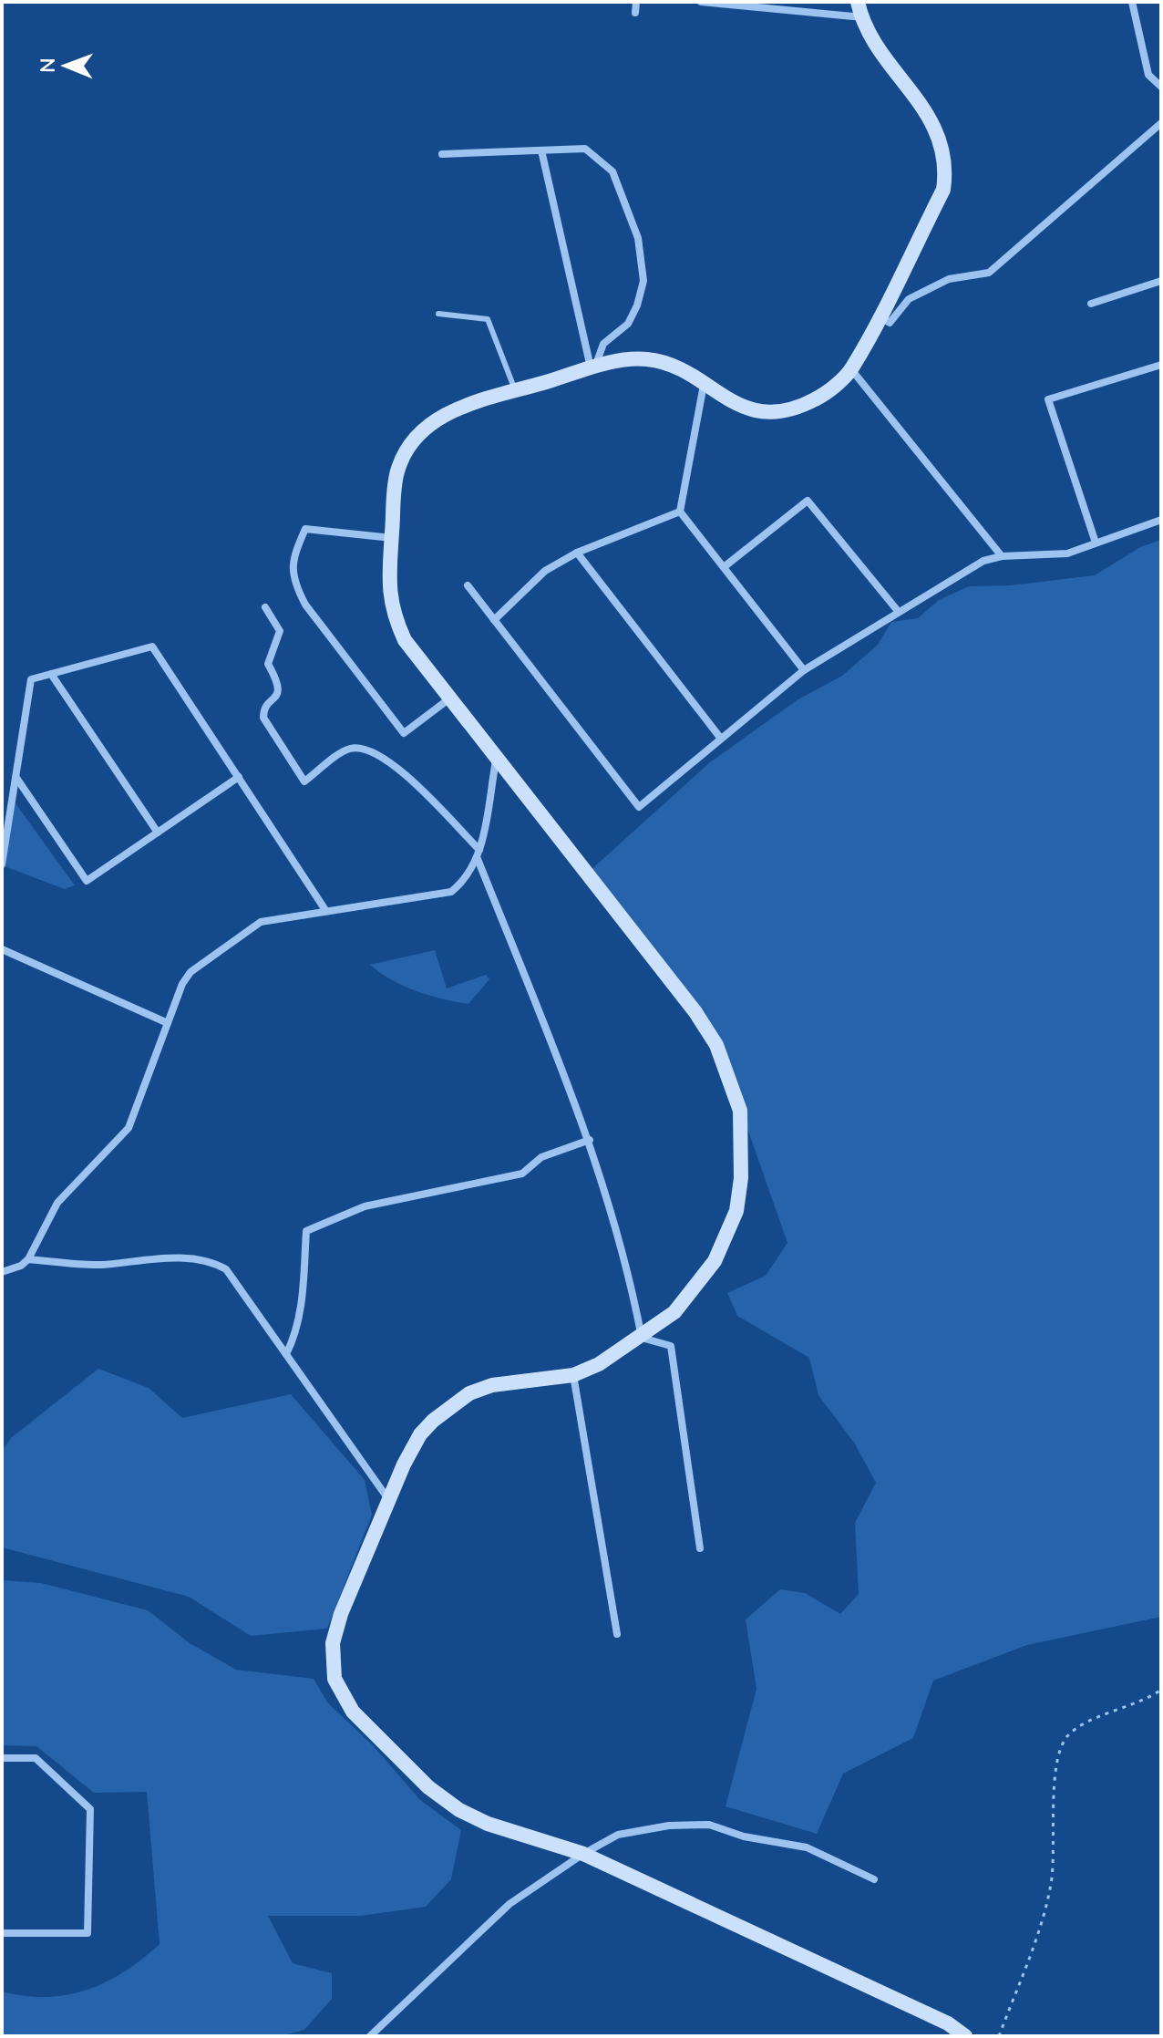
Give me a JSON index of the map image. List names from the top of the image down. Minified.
{"north":"left"}
